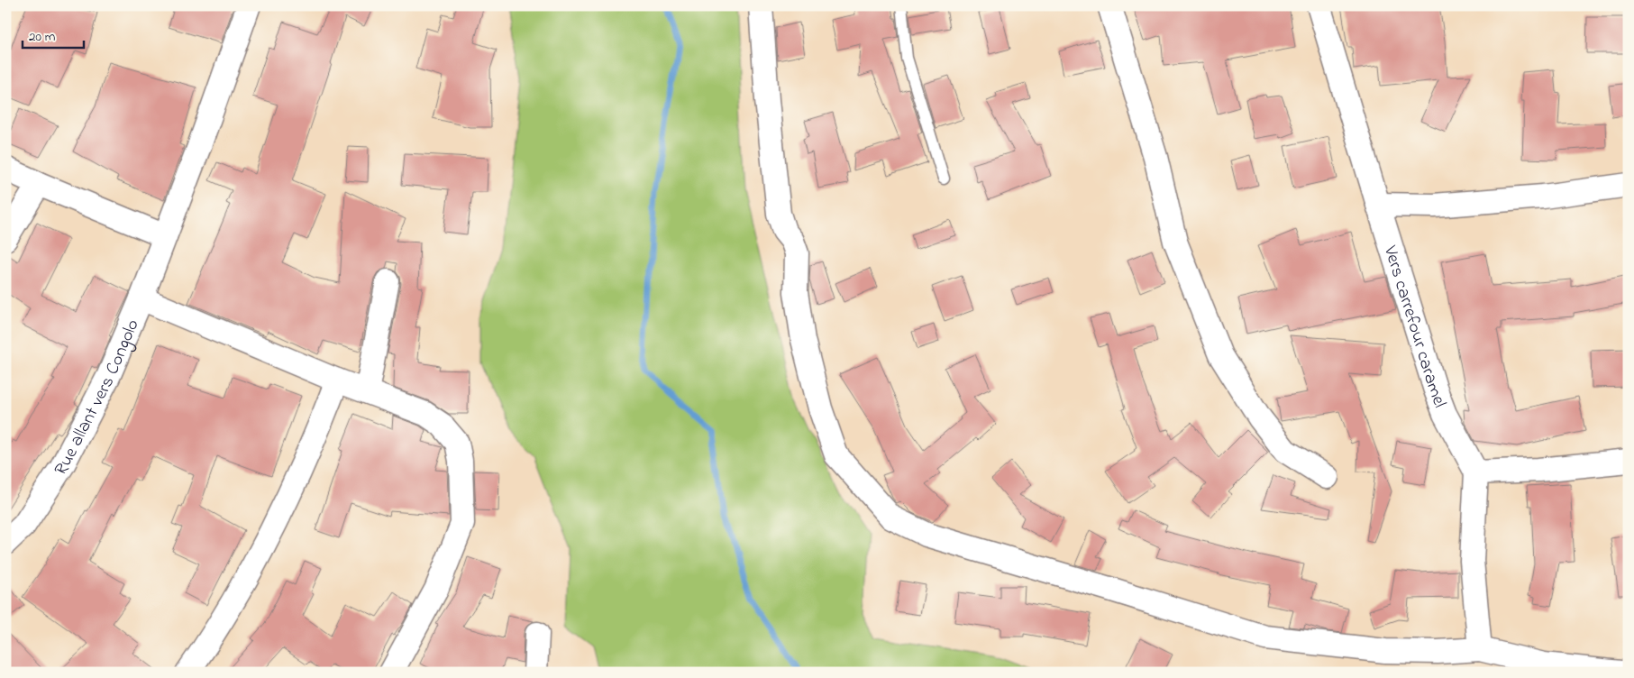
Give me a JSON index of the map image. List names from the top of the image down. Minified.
{"streets":{"street":["Vers carrefour caramel","Rue allant vers Congolo"]},"scale_bar":"20 m"}
